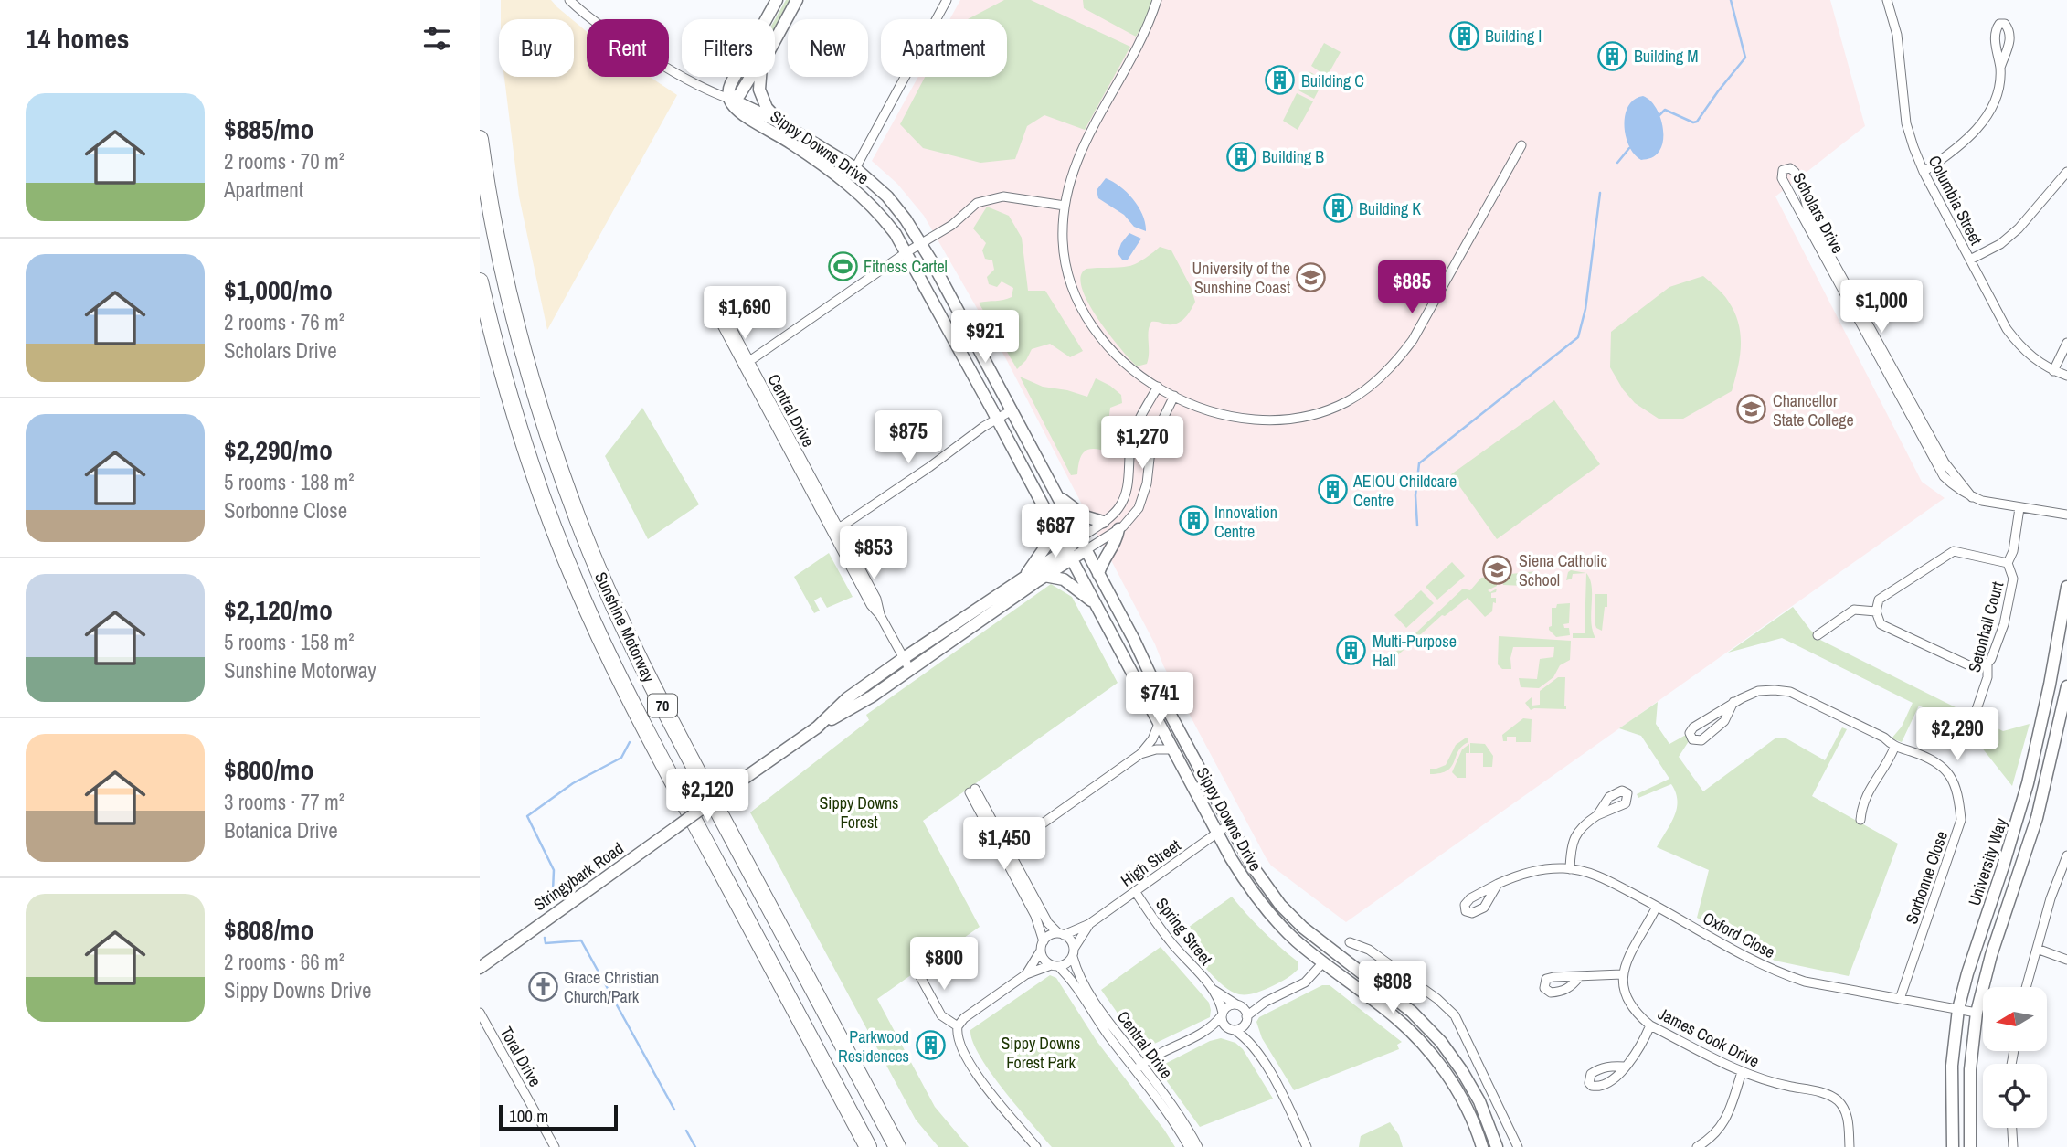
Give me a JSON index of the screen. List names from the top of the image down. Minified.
{"streets":{"highway":["Sunshine Motorway","70"],"main road":["Sippy Downs Drive","University Way","Stringybark Road"],"street":["Columbia Street","Scholars Drive","Central Drive","Setonhall Court","High Street","Sorbonne Close","Spring Street","Oxford Close","James Cook Drive","Toral Drive"]},"crossings":[["Sippy Downs Drive","High Street"],["Sippy Downs Drive","Stringybark Road"],["Scholars Drive","Setonhall Court"],["Central Drive","High Street"],["Central Drive","Stringybark Road"],["University Way","Oxford Close"],["High Street","Spring Street"],["Sorbonne Close","Oxford Close"]],"parks":["Sippy Downs Forest","Sippy Downs Forest Park"],"places":{"building":["Building I","Building M","Building C","Building B","Building K","AEIOU Childcare Centre","Innovation Centre","Multi-Purpose Hall","Parkwood Residences"],"sports":["Fitness Cartel"],"school or university":["University of the Sunshine Coast","Chancellor State College","Siena Catholic School"],"church":["Grace Christian Church/Park"]},"scale_bar":"100 m","north":"left","page":{"heading":"14 homes","chip":["Buy","Rent","Filters","New","Apartment"],"list":[{"name":"$885/mo","note":"2 rooms · 70 m² · Apartment"},{"name":"$1,000/mo","note":"2 rooms · 76 m² · Scholars Drive"},{"name":"$2,290/mo","note":"5 rooms · 188 m² · Sorbonne Close"},{"name":"$2,120/mo","note":"5 rooms · 158 m² · Sunshine Motorway"},{"name":"$800/mo","note":"3 rooms · 77 m² · Botanica Drive"},{"name":"$808/mo","note":"2 rooms · 66 m² · Sippy Downs Drive"}],"price":["$885","$1,000","$1,690","$921","$875","$1,270","$687","$853","$741","$2,290","$2,120","$1,450","$800","$808"],"scale":"100 m"}}
